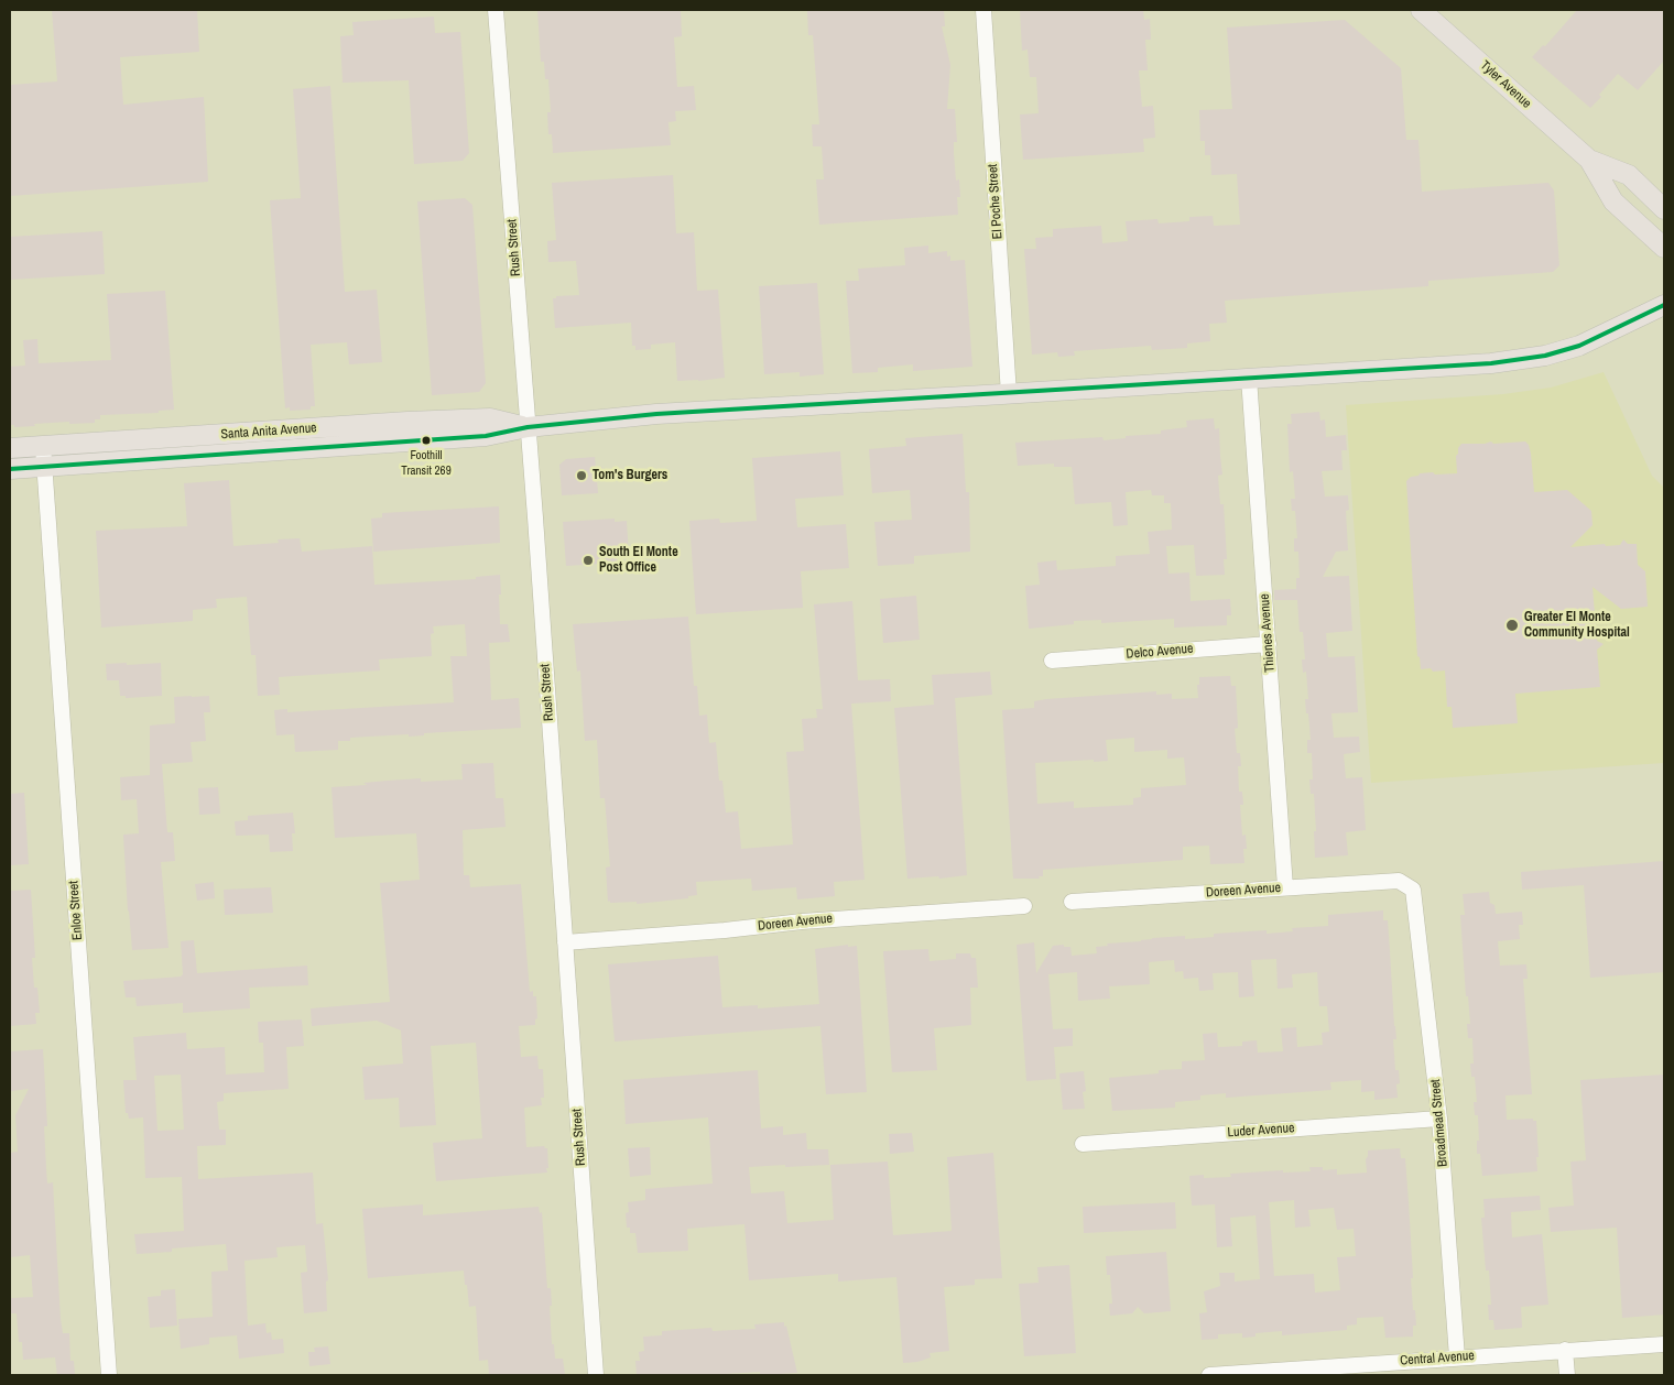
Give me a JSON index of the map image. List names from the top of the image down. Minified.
{"streets":{"main road":["Tyler Avenue","Santa Anita Avenue"],"street":["El Poche Street","Rush Street","Thienes Avenue","Delco Avenue","Doreen Avenue","Enloe Street","Broadmead Street","Luder Avenue","Central Avenue"]},"crossings":[["El Poche Street","Santa Anita Avenue"],["Rush Street","Santa Anita Avenue"],["Rush Street","Doreen Avenue"],["Santa Anita Avenue","Thienes Avenue"],["Santa Anita Avenue","Enloe Street"],["Thienes Avenue","Delco Avenue"],["Thienes Avenue","Doreen Avenue"],["Doreen Avenue","Broadmead Street"],["Broadmead Street","Luder Avenue"],["Broadmead Street","Central Avenue"]],"places":["Foothill Transit 269","Tom's Burgers","South El Monte Post Office","Greater El Monte Community Hospital"]}
